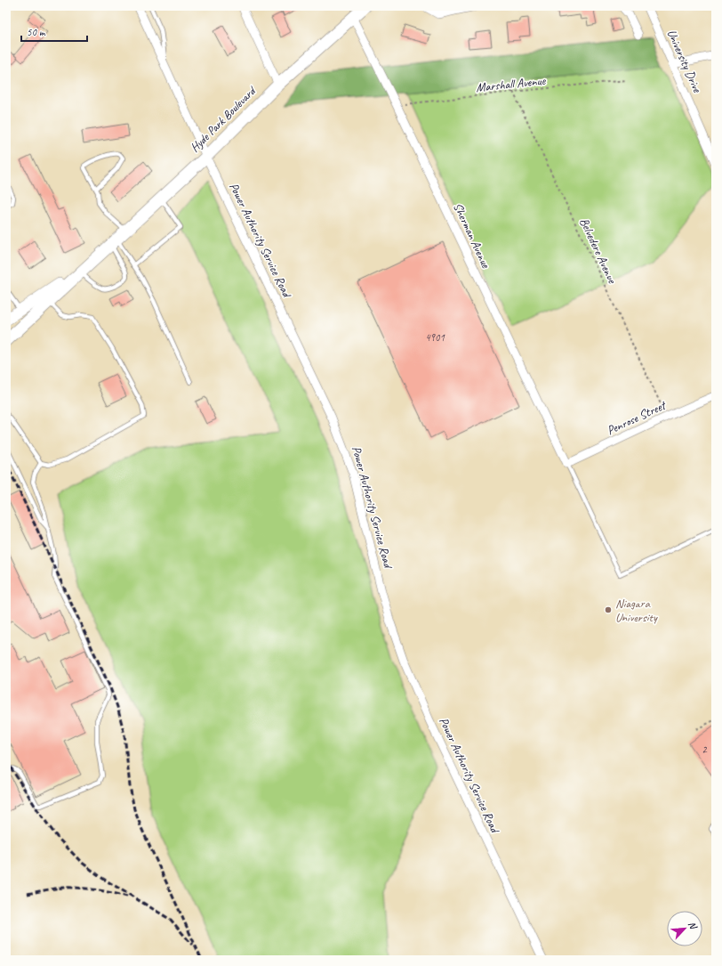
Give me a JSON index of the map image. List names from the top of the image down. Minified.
{"streets":{"main road":["Hyde Park Boulevard"],"street":["University Drive","Sherman Avenue","Power Authority Service Road","Penrose Street"],"path":["Marshall Avenue","Belvedere Avenue"]},"crossings":[["Marshall Avenue","Sherman Avenue"],["Marshall Avenue","Belvedere Avenue"],["Hyde Park Boulevard","Sherman Avenue"],["Hyde Park Boulevard","Power Authority Service Road"],["Sherman Avenue","Penrose Street"],["Belvedere Avenue","Penrose Street"]],"places":["Niagara University"],"house_numbers":["4901","2"],"scale_bar":"50 m","north":"top right"}
